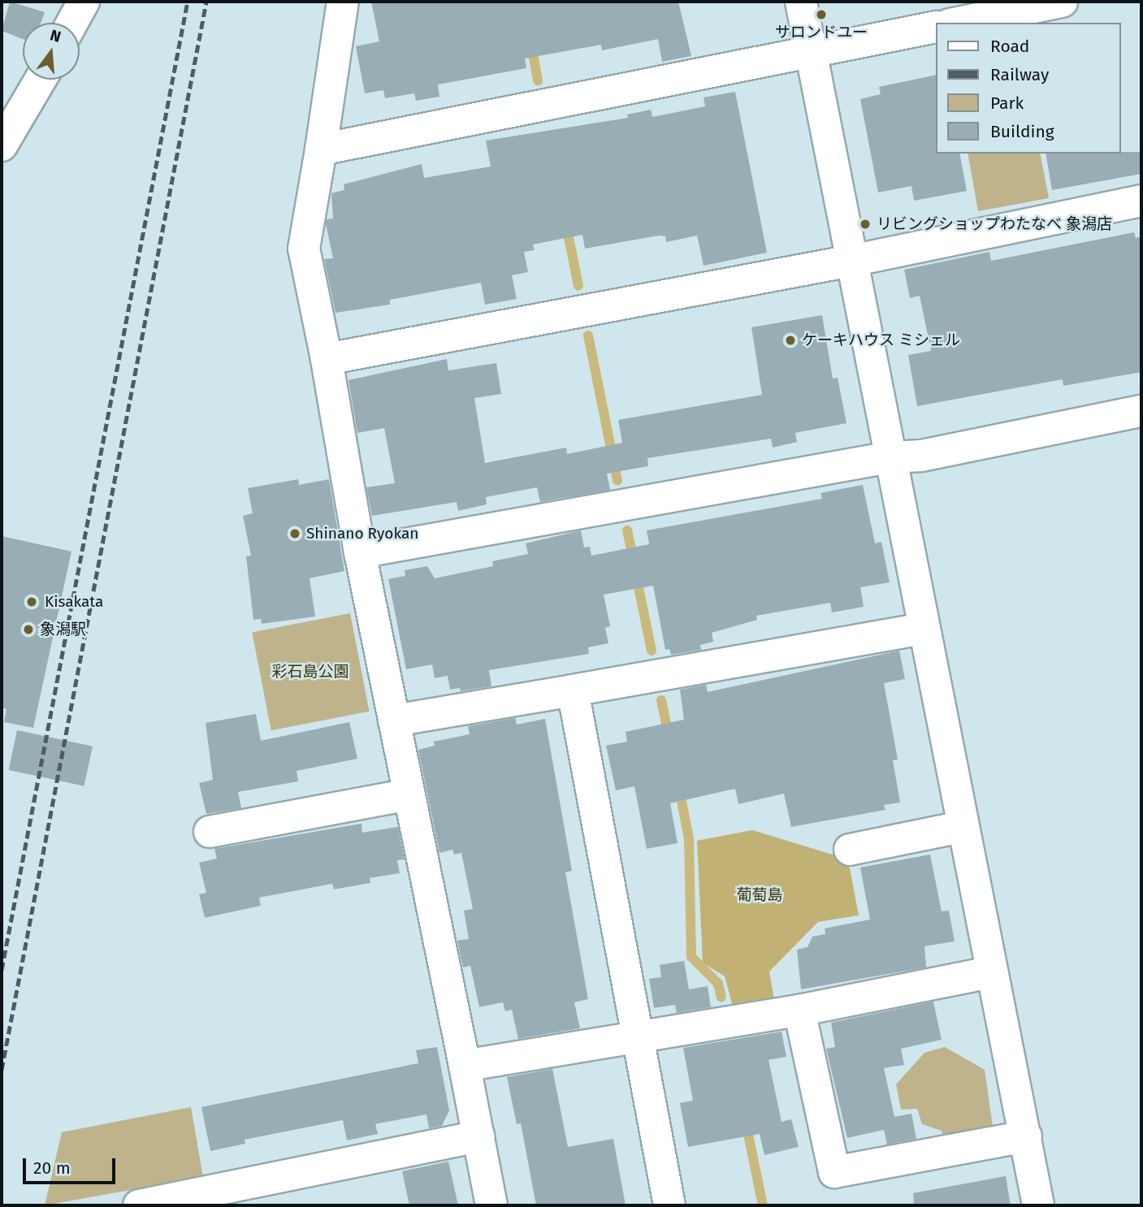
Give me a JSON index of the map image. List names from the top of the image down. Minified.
{"parks":["彩石島公園","葡萄島"],"places":["サロンドユー","リビングショップわたなべ 象潟店","ケーキハウス ミシェル","Shinano Ryokan","Kisakata","象潟駅"],"legend":["Road","Railway","Park","Building"],"scale_bar":"20 m","north":"top"}
